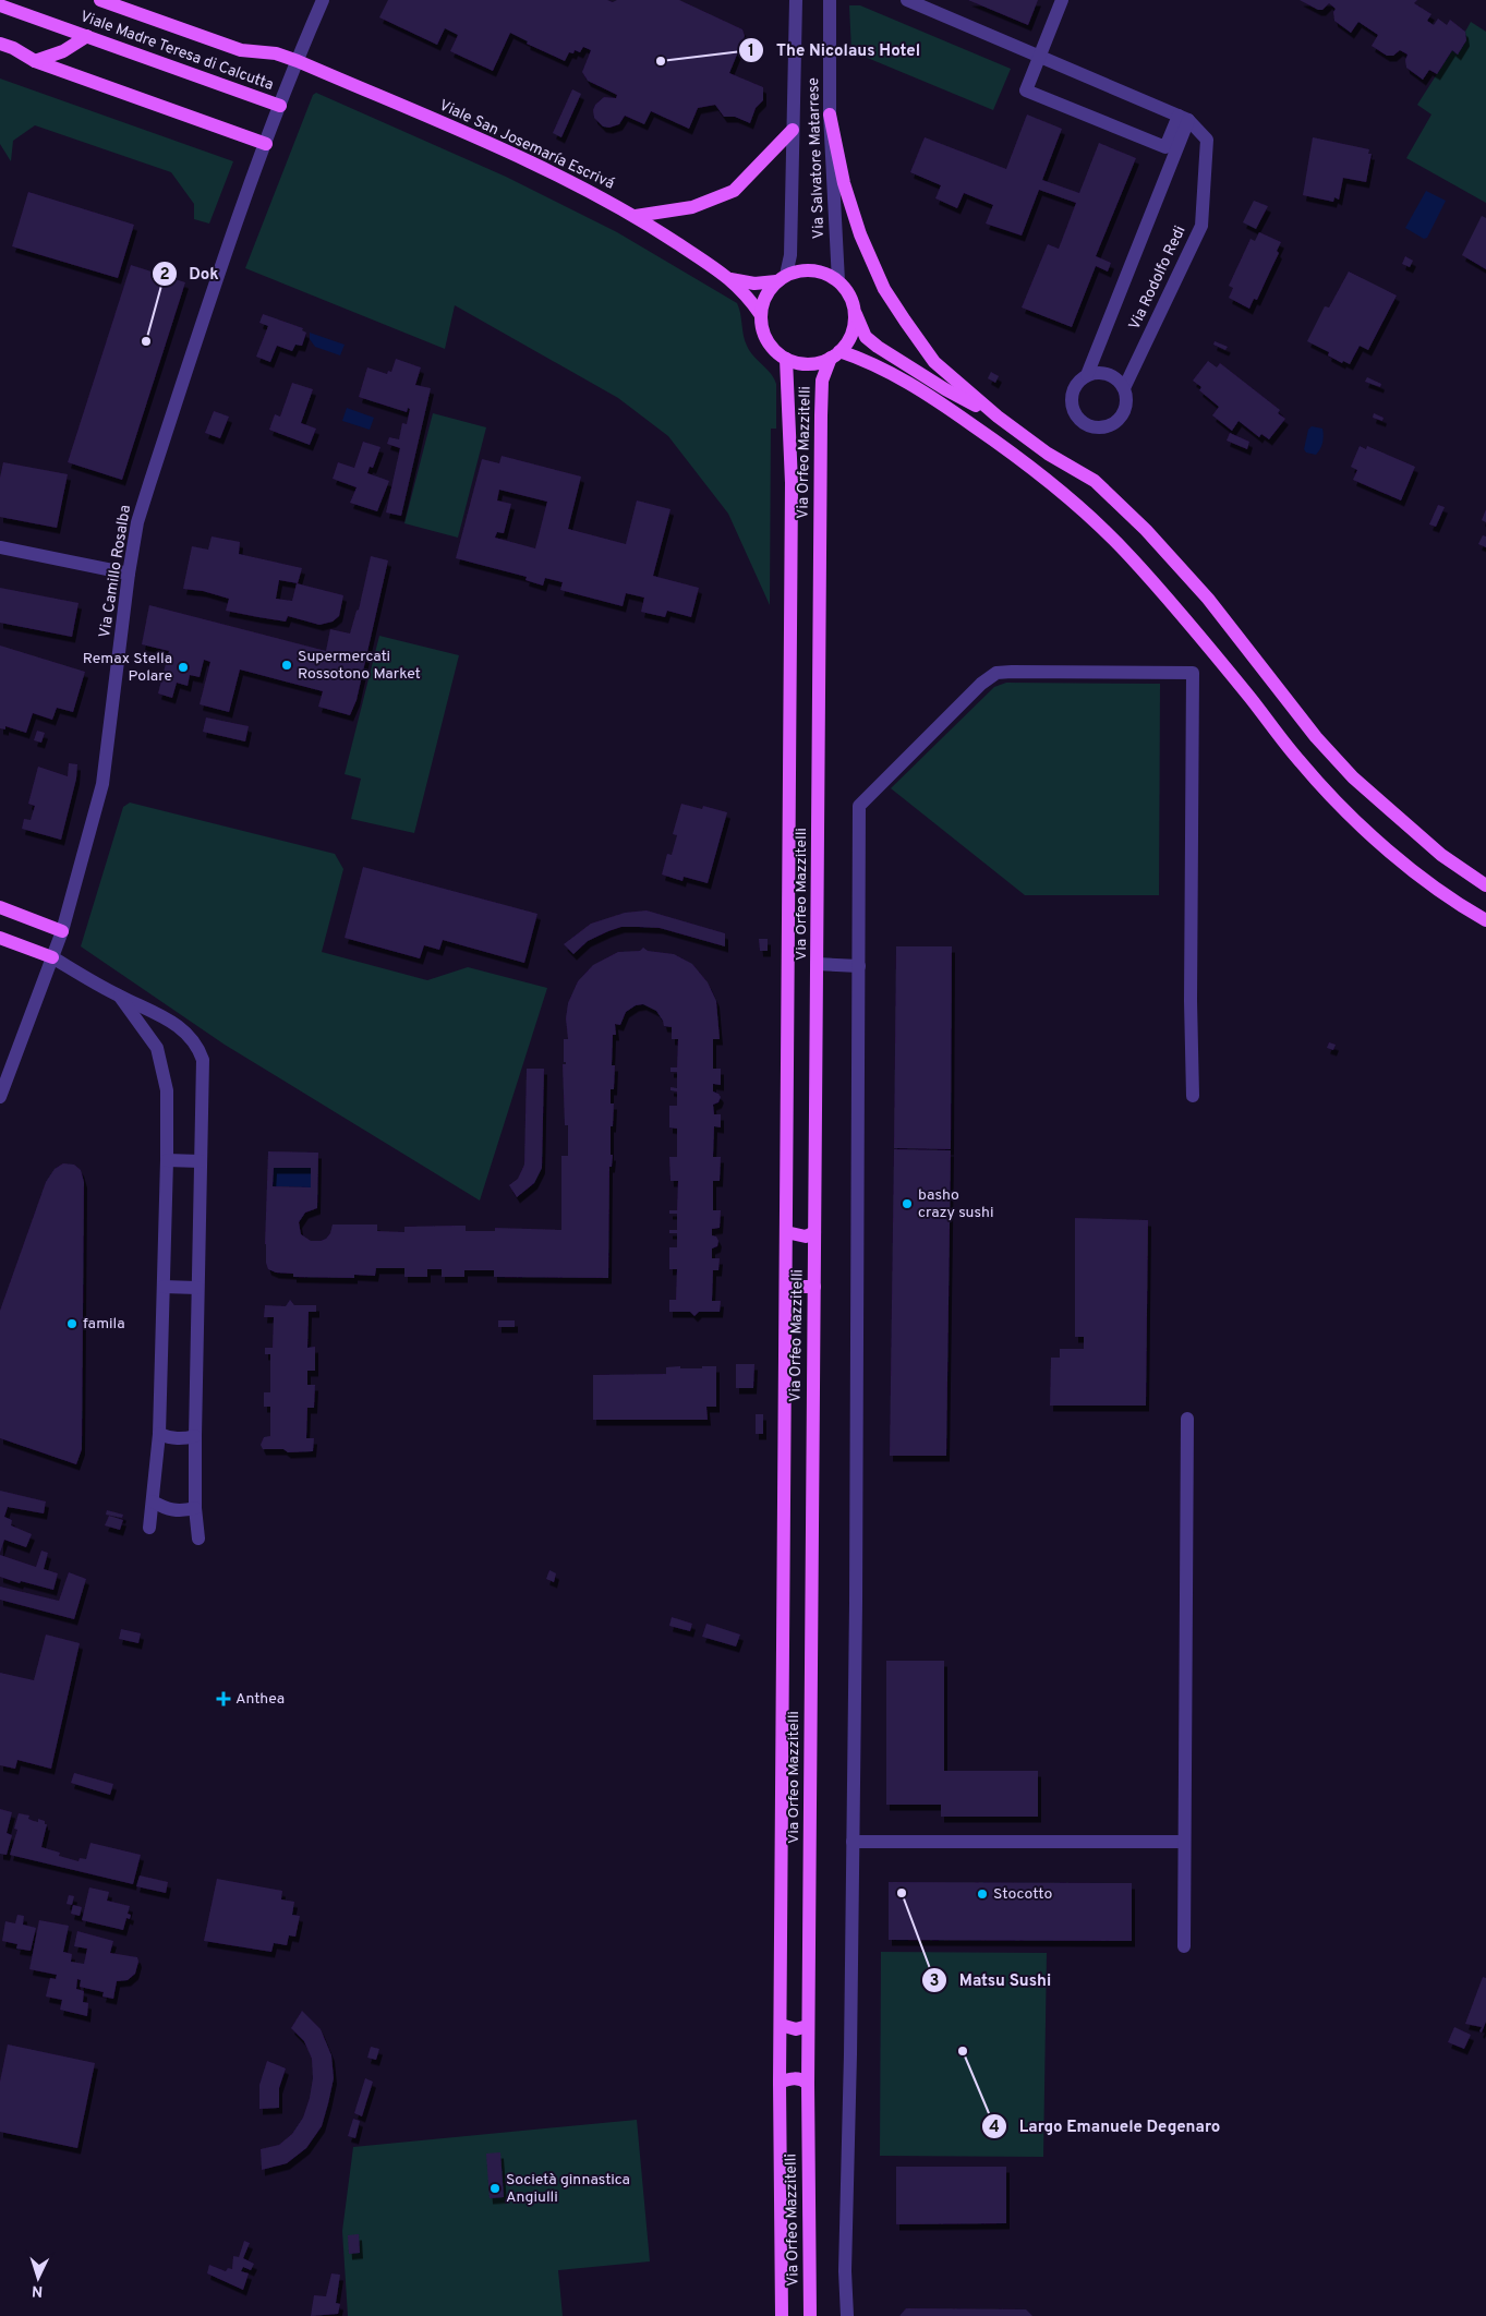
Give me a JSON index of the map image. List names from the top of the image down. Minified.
{"streets":{"main road":["Viale Madre Teresa di Calcutta","Viale San Josemaría Escrivá","Via Orfeo Mazzitelli"],"street":["Via Salvatore Matarrese","Via Rodolfo Redi","Via Camillo Rosalba"]},"crossings":[["Viale Madre Teresa di Calcutta","Viale San Josemaría Escrivá"],["Viale Madre Teresa di Calcutta","Via Camillo Rosalba"],["Viale San Josemaría Escrivá","Via Camillo Rosalba"],["Via Salvatore Matarrese","Via Orfeo Mazzitelli"]],"places":{"other":["The Nicolaus Hotel","Dok","Supermercati Rossotono Market","Remax Stella Polare","basho crazy sushi","famila","Matsu Sushi","Stocotto","Largo Emanuele Degenaro","Società ginnastica Angiulli"],"health":["Anthea"]},"north":"bottom"}
